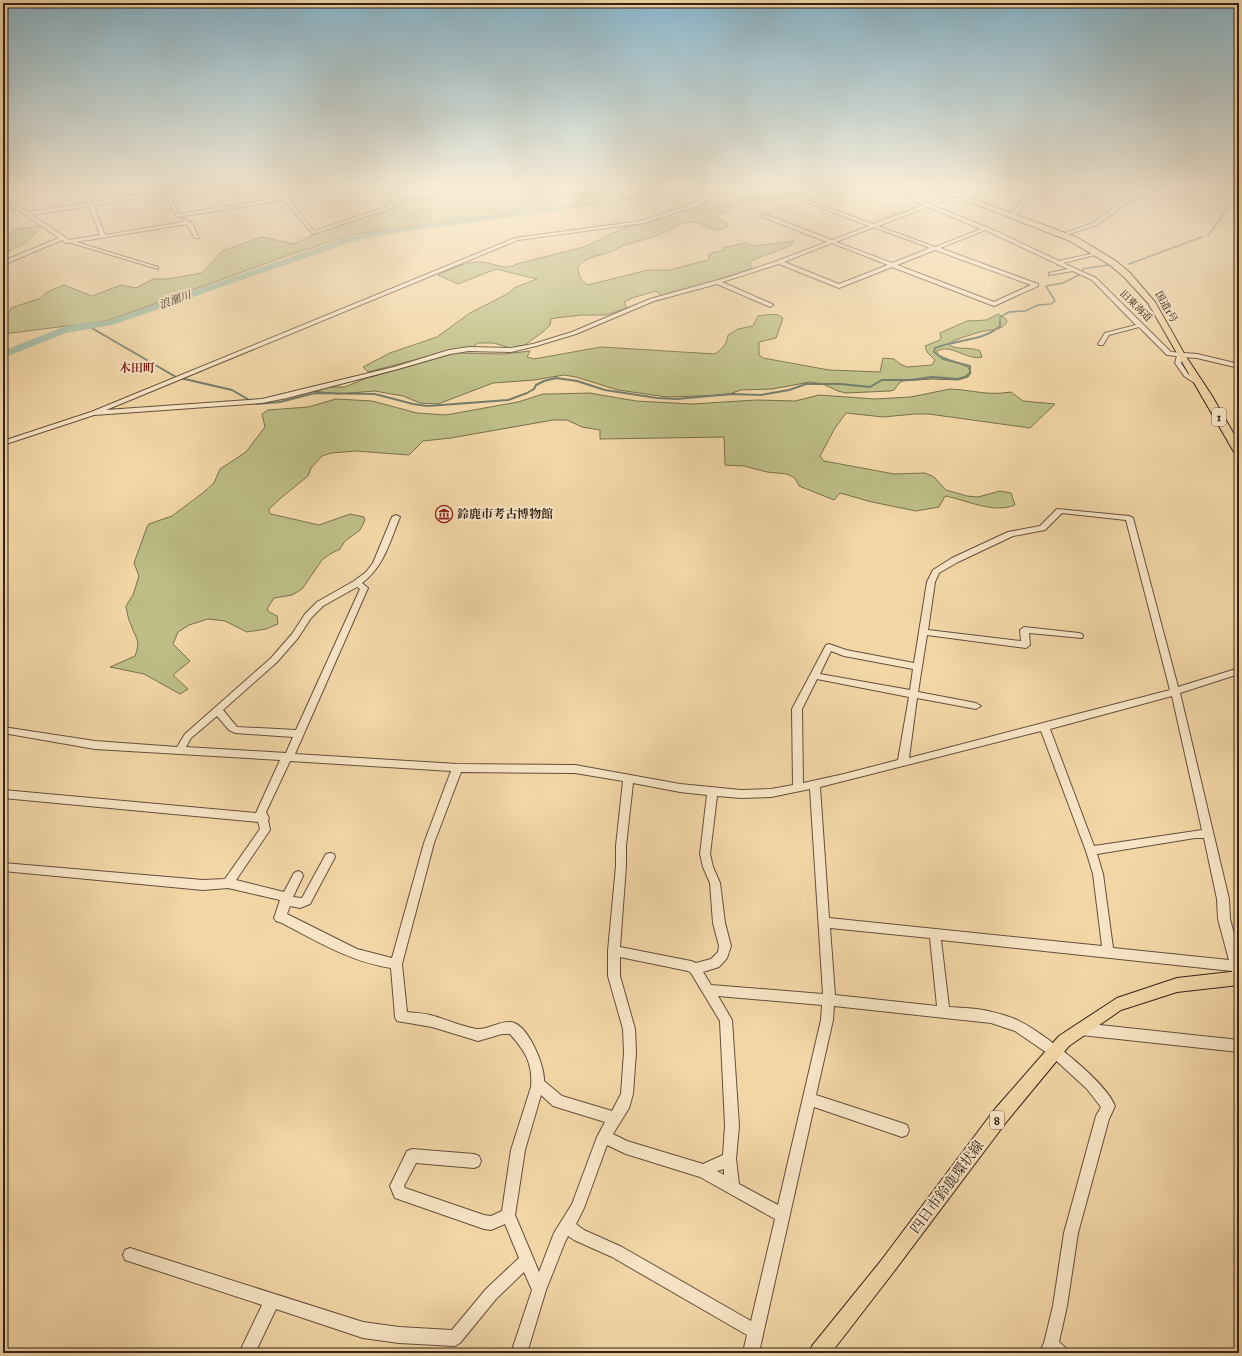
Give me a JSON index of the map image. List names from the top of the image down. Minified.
{"streets":{"highway":["国道1号","1"],"main road":["8","四日市鈴鹿環状線"],"street":["旧東海道"]},"crossings":[["旧東海道","国道1号"]],"districts":["木田町"],"water":["浪瀬川"],"places":{"museum":["鈴鹿市考古博物館"]}}
